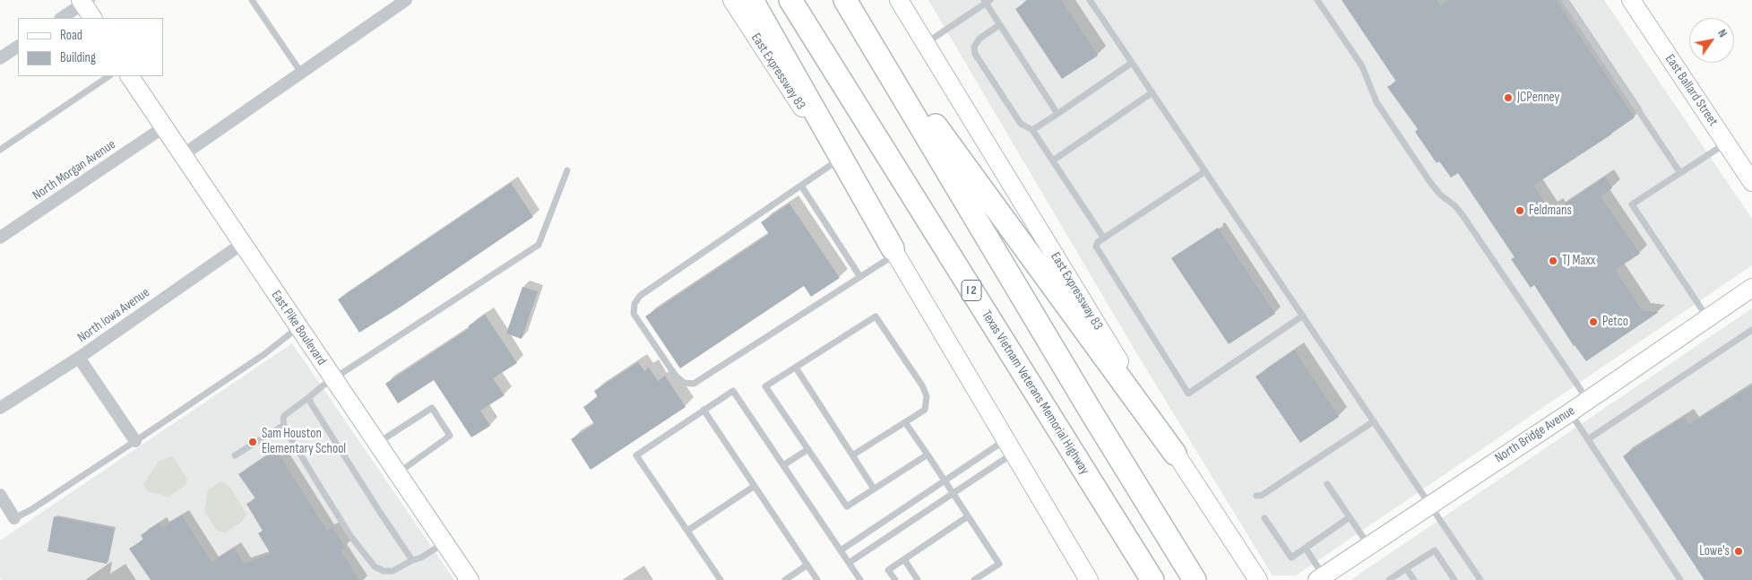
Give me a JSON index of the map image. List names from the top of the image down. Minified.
{"streets":{"highway":["I 2","Texas Vietnam Veterans Memorial Highway"],"street":["East Expressway 83","East Ballard Street","North Morgan Avenue","North Iowa Avenue","East Pike Boulevard","North Bridge Avenue"]},"crossings":[["North Morgan Avenue","East Pike Boulevard"],["North Iowa Avenue","East Pike Boulevard"]],"places":["JCPenney","Feldmans","TJ Maxx","Petco","Sam Houston Elementary School","Lowe's"],"legend":["Road","Building"],"north":"top right"}
